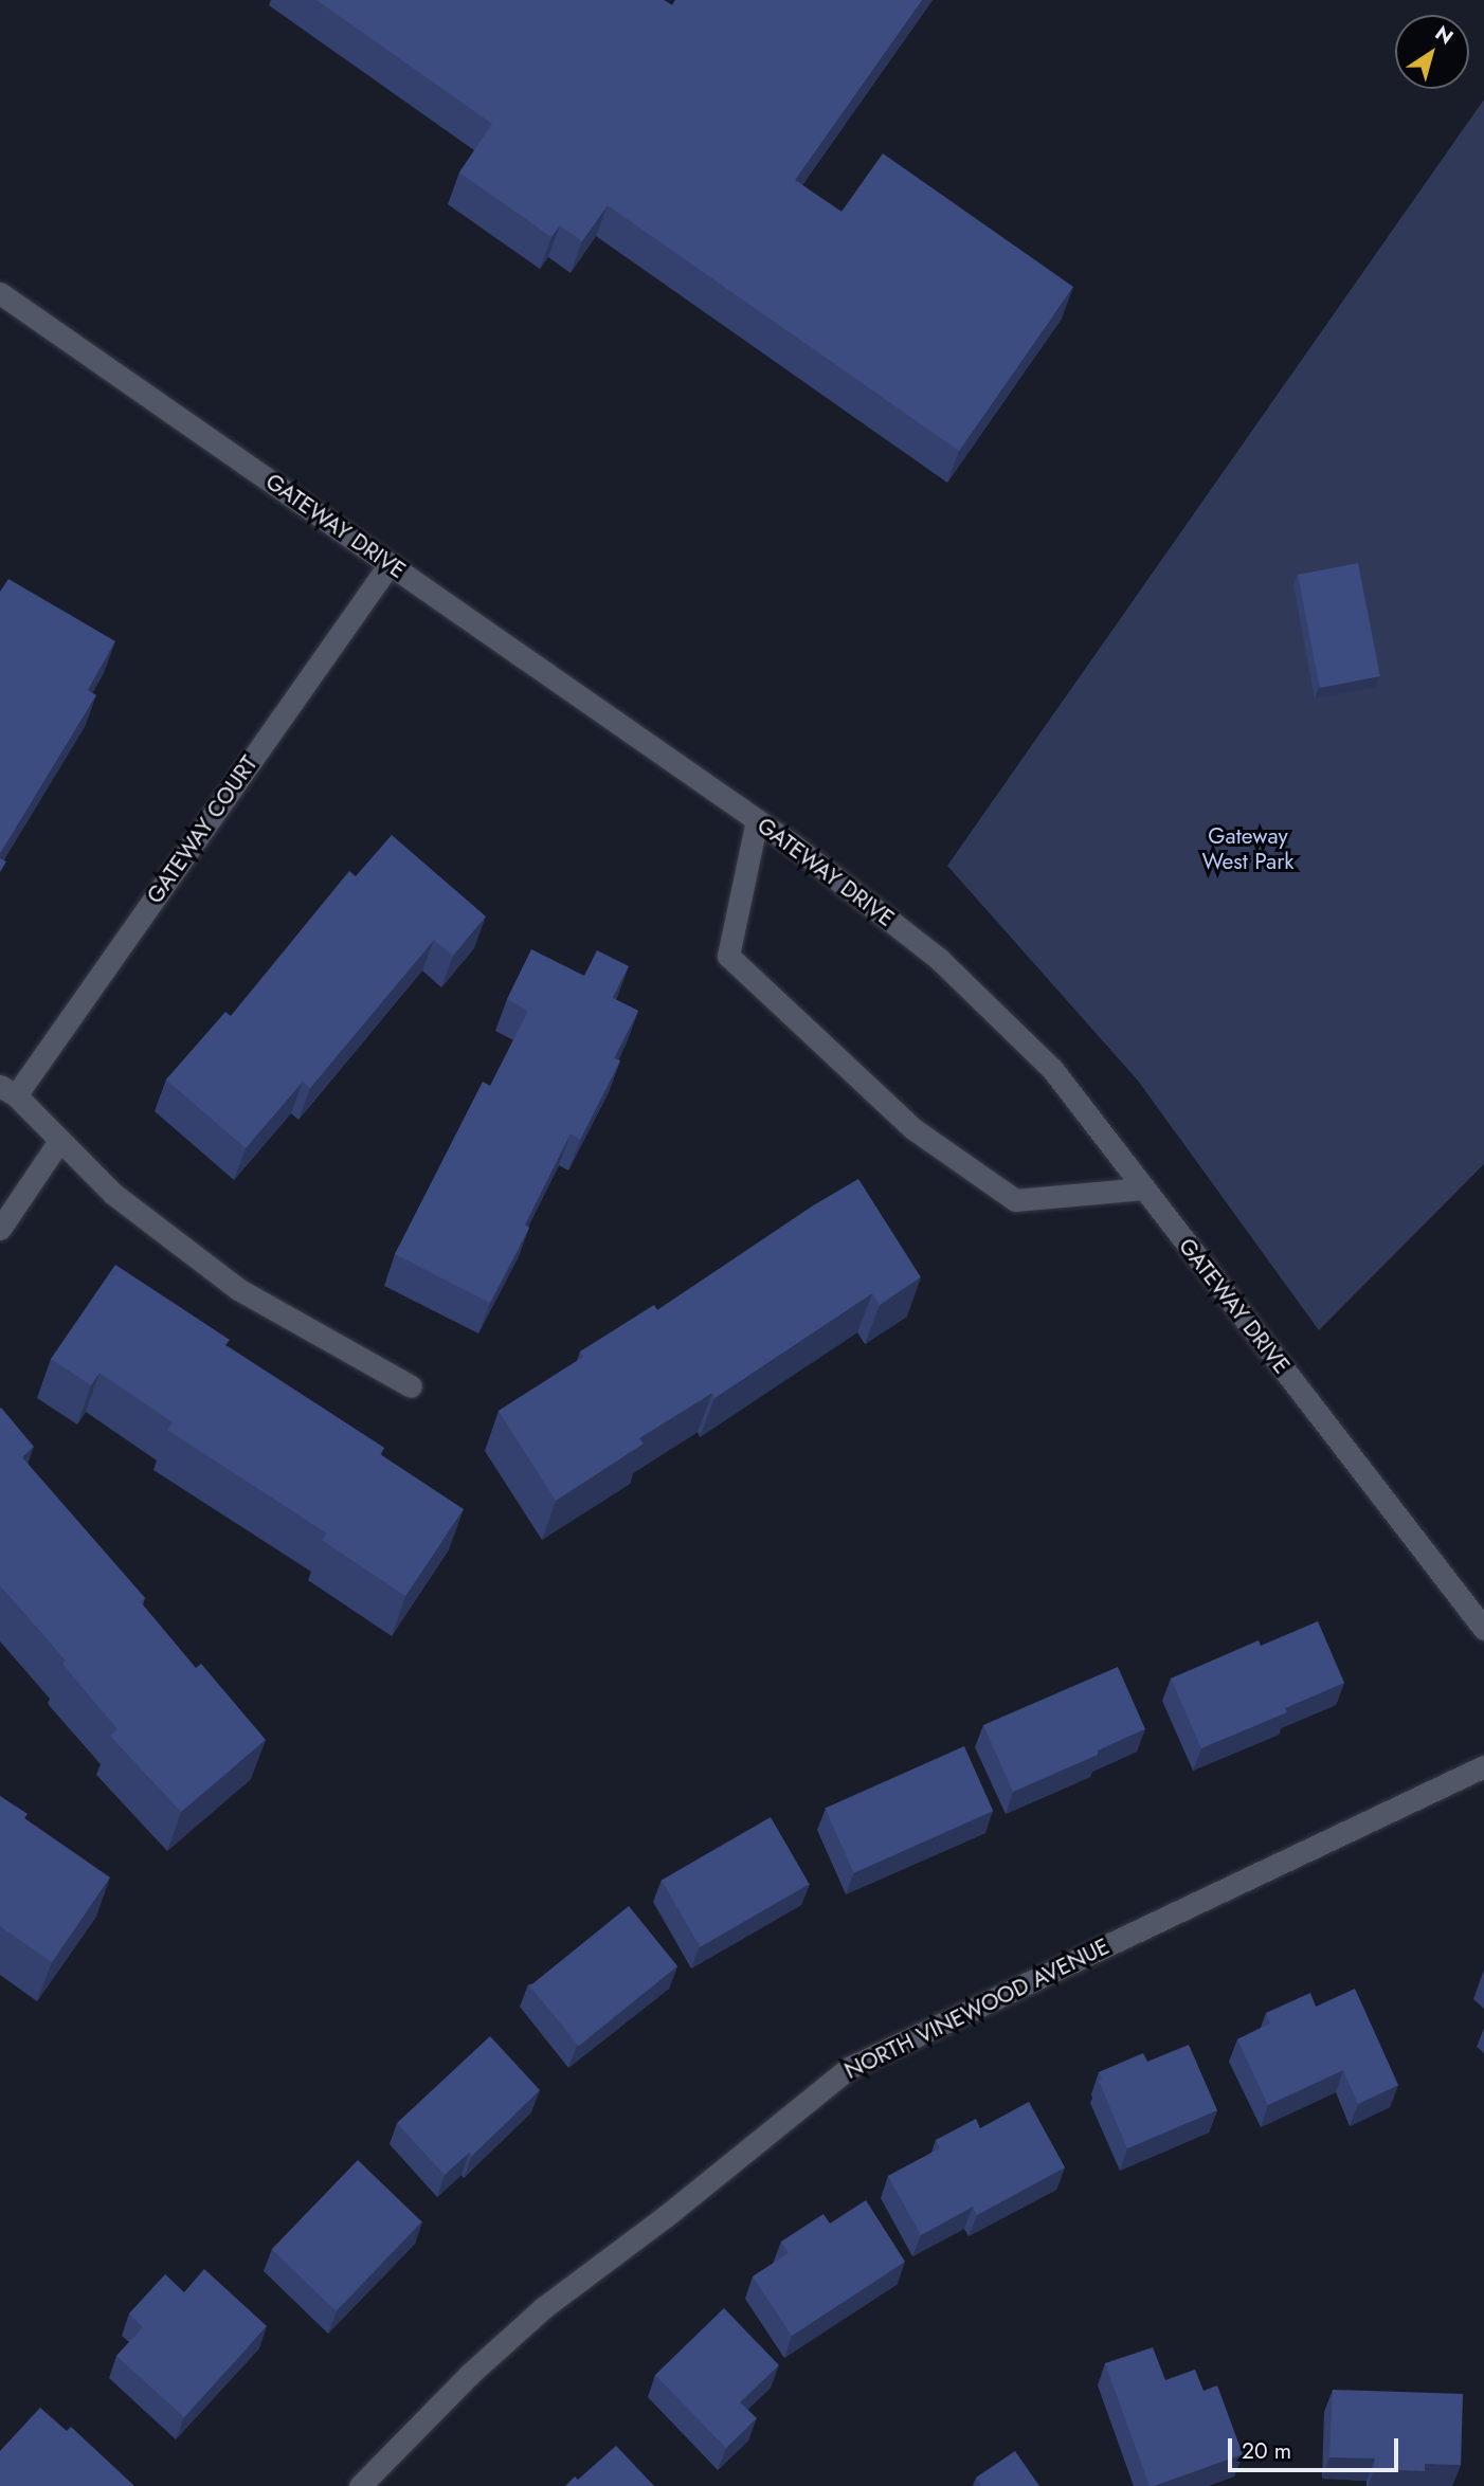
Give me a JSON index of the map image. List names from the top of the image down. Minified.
{"streets":{"street":["GATEWAY DRIVE","GATEWAY COURT","NORTH VINEWOOD AVENUE"]},"crossings":[["GATEWAY DRIVE","GATEWAY COURT"]],"parks":["Gateway West Park"],"scale_bar":"20 m","north":"top right"}
